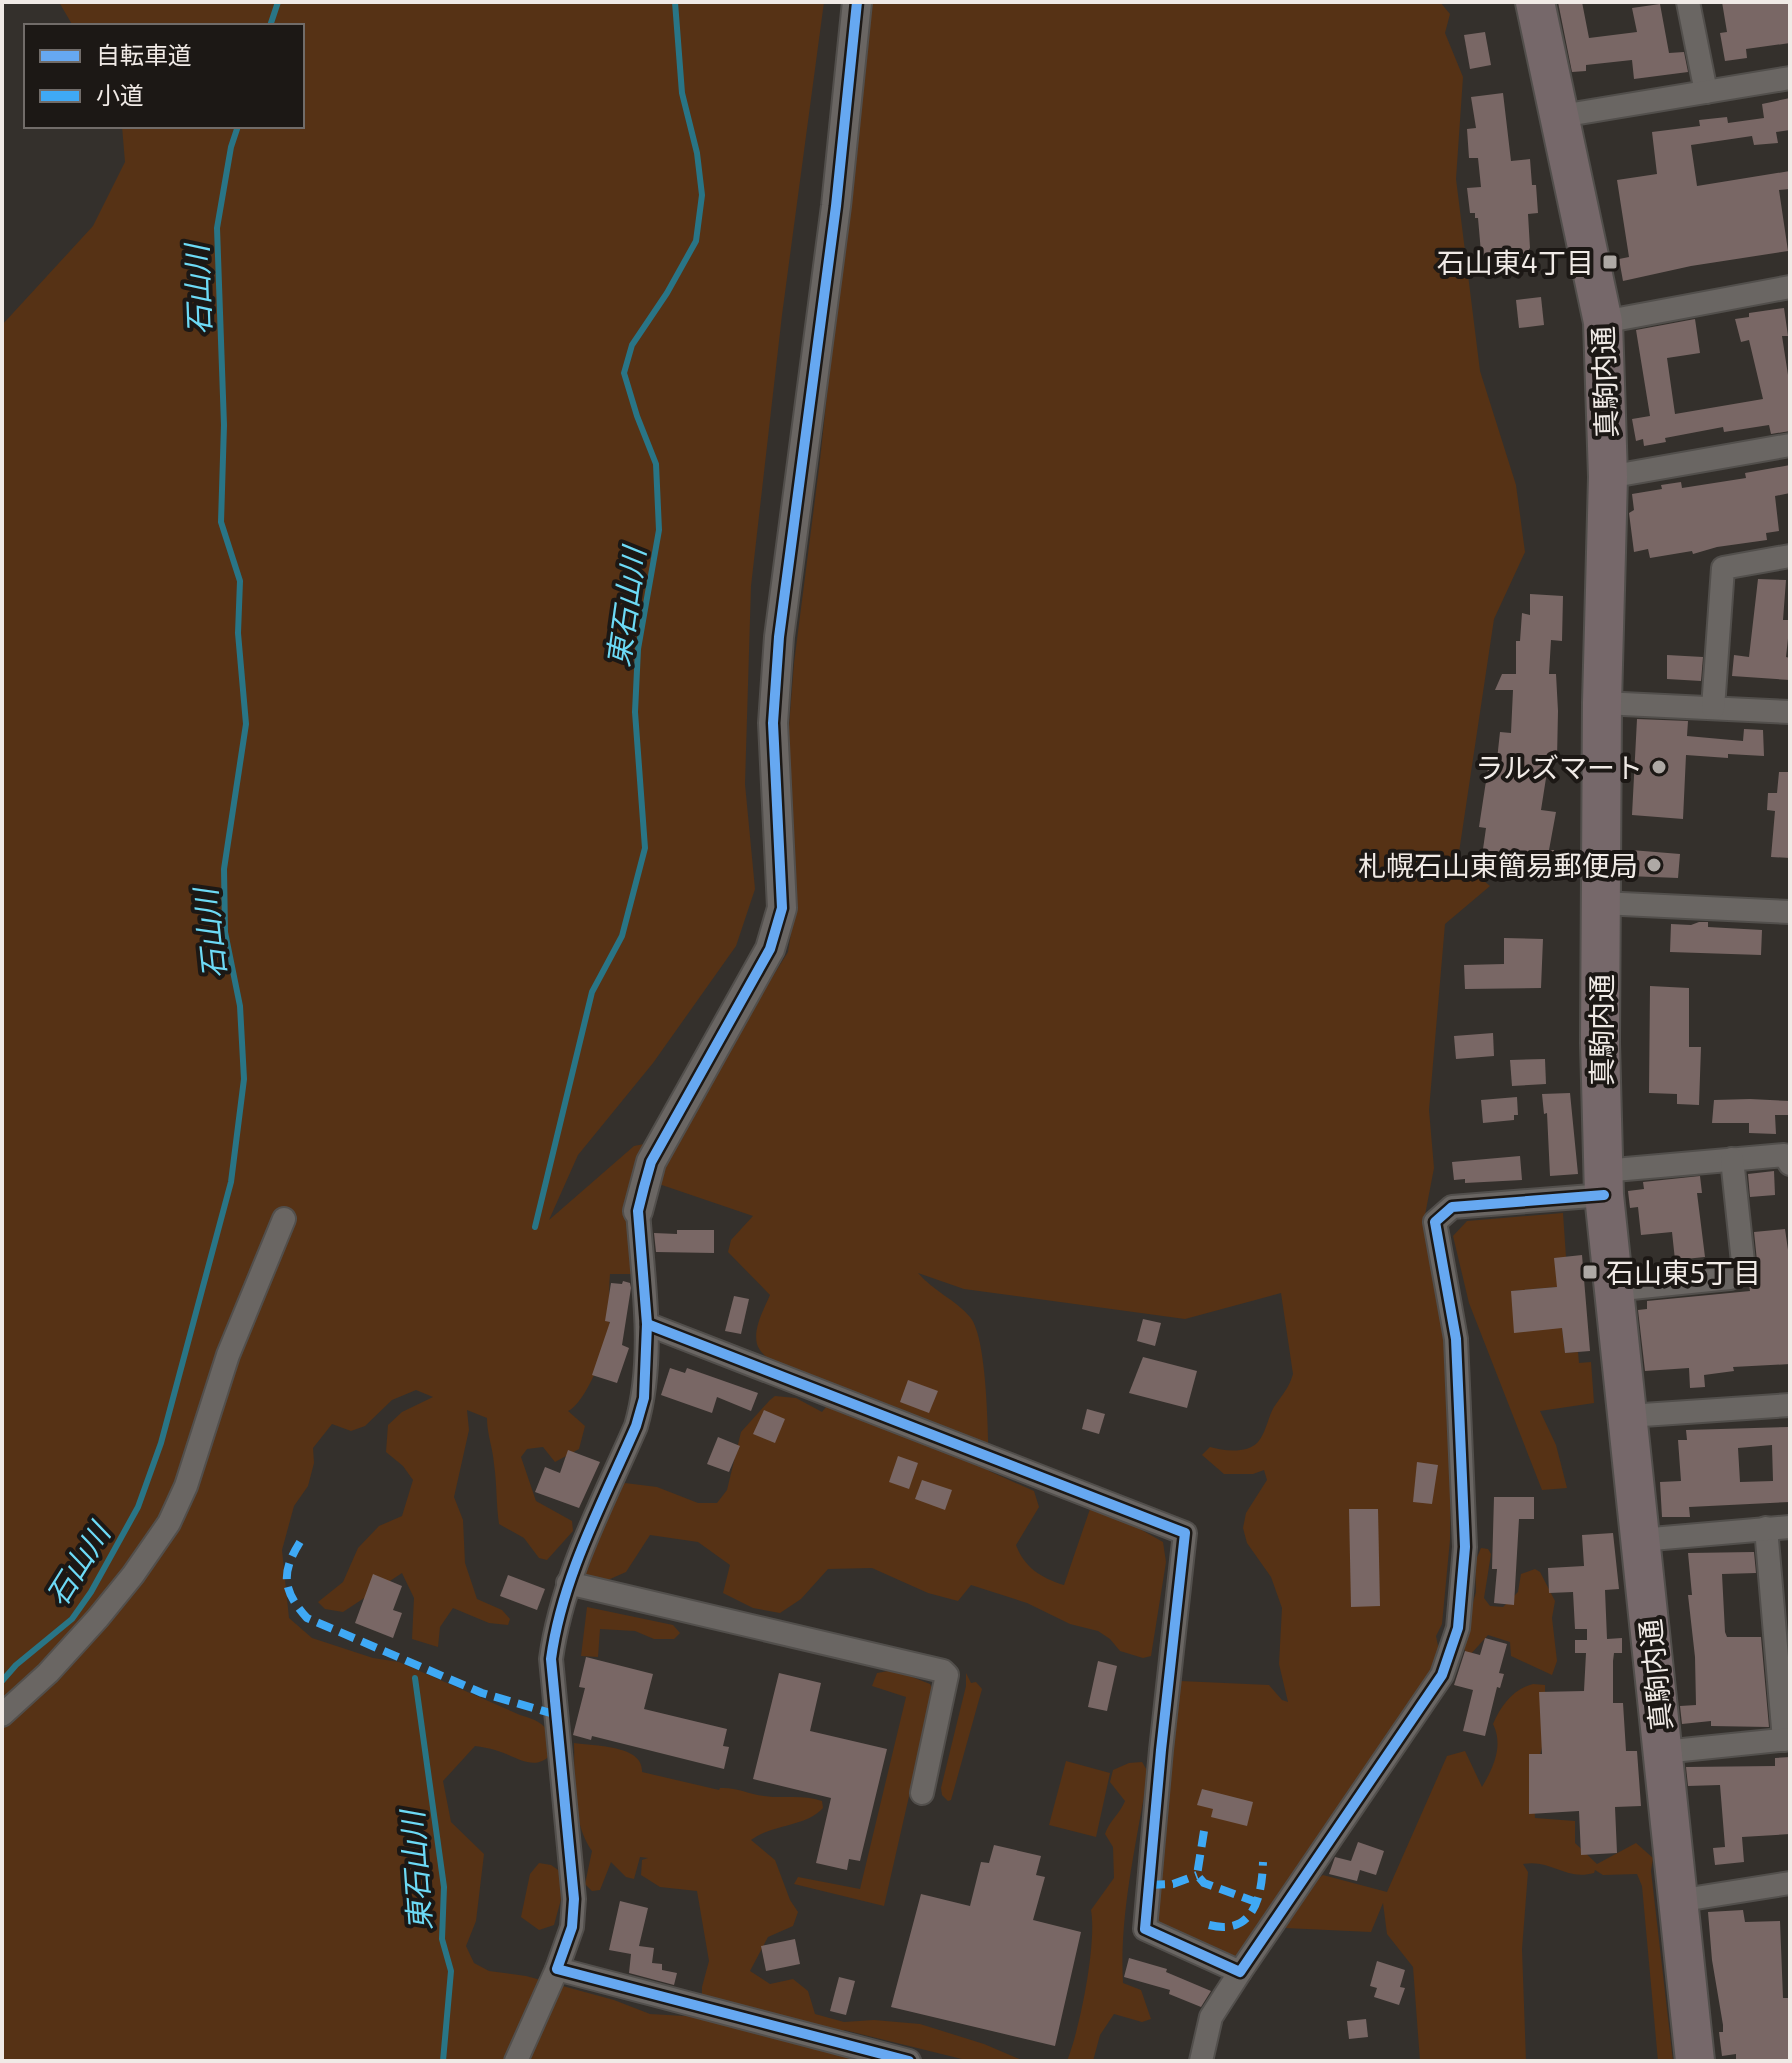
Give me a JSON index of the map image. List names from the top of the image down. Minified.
{"streets":{"highway":["真駒内通"]},"water":["石山川","東石山川"],"places":{"transit":["石山東4丁目","石山東5丁目"],"other":["ラルズマート","札幌石山東簡易郵便局"]},"legend":["自転車道","小道"]}
